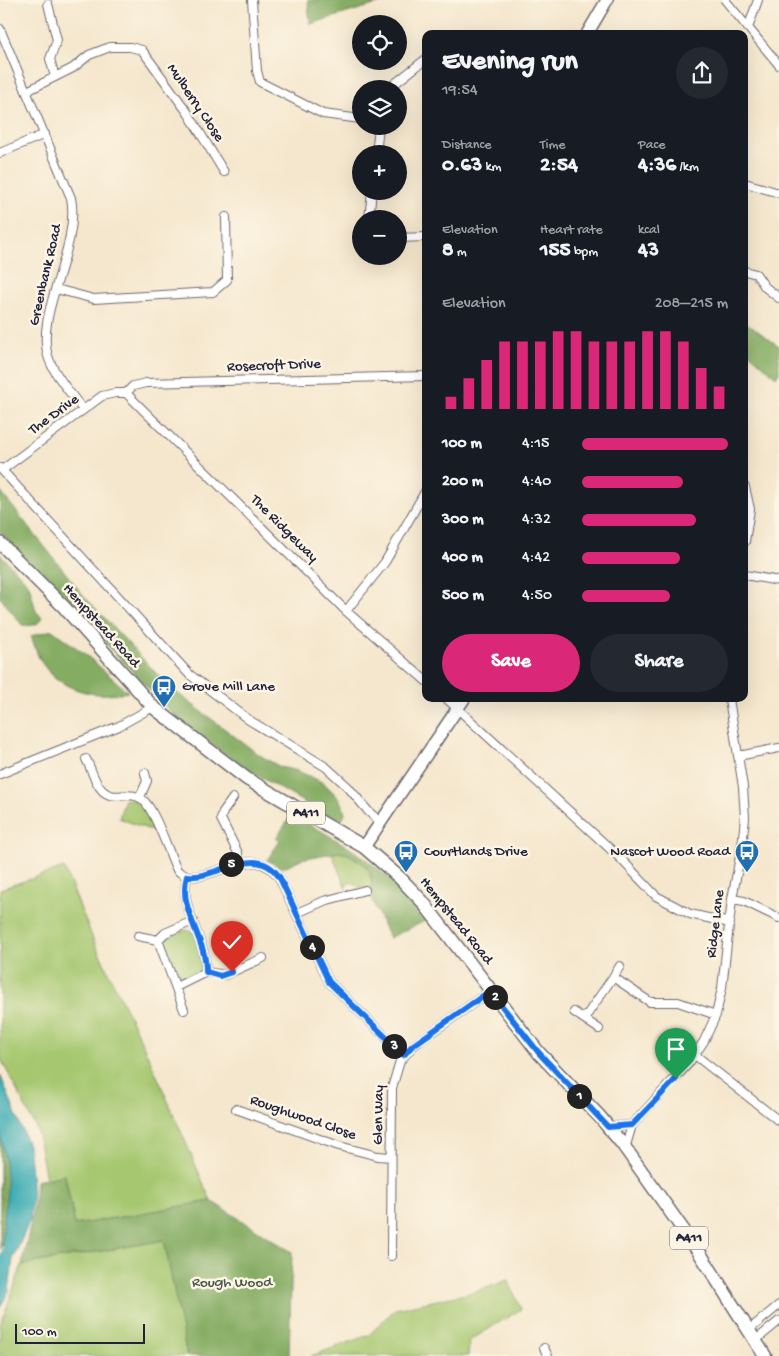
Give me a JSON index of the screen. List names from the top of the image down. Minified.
{"streets":{"main road":["Hempstead Road","A411"],"street":["Mulberry Close","Greenbank Road","Rosecroft Drive","The Drive","The Ridgeway","Ridge Lane","Glen Way","Roughwood Close"]},"crossings":[["Greenbank Road","The Drive"],["Rosecroft Drive","The Drive"],["Rosecroft Drive","The Ridgeway"],["The Drive","The Ridgeway"],["The Drive","Hempstead Road"],["Hempstead Road","Ridge Lane"],["Hempstead Road","Glen Way"],["Glen Way","Roughwood Close"]],"parks":["Rough Wood"],"places":{"bus stop":["Grove Mill Lane","Courtlands Drive","Nascot Wood Road"]},"scale_bar":"100 m","page":{"map_buttons":["+","−"],"heading":["Evening run","19:54"],"stats":[["Distance","0.63 km"],["Time","2:54"],["Pace","4:36 /km"],["Elevation","8 m"],["Heart rate","155 bpm"],["kcal","43"]],"chart":["Elevation","208–215 m"],"list":[{"name":"100 m","note":"4:15"},{"name":"200 m","note":"4:40"},{"name":"300 m","note":"4:32"},{"name":"400 m","note":"4:42"},{"name":"500 m","note":"4:50"}],"buttons":["Save","Share"],"pins":["5","4","2","3","1"],"scale":"100 m"}}
